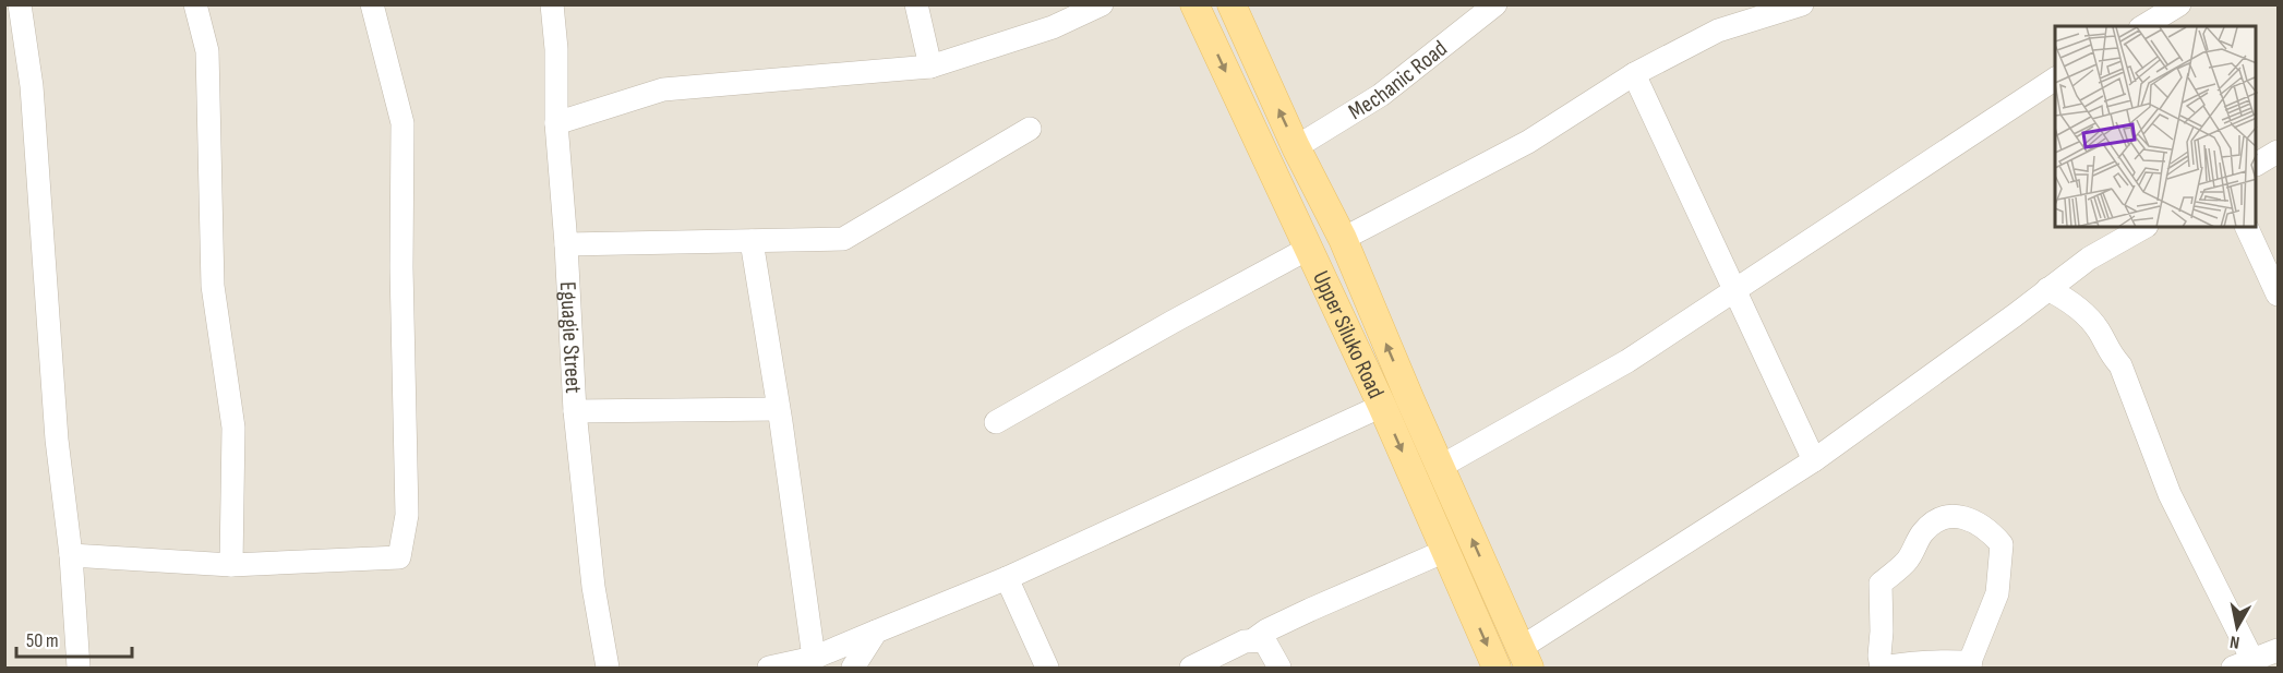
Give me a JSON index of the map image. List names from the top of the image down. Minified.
{"streets":{"main road":["Upper Siluko Road"],"street":["Mechanic Road","Eguagie Street"]},"crossings":[["Mechanic Road","Upper Siluko Road"]],"scale_bar":"50 m","north":"bottom"}
